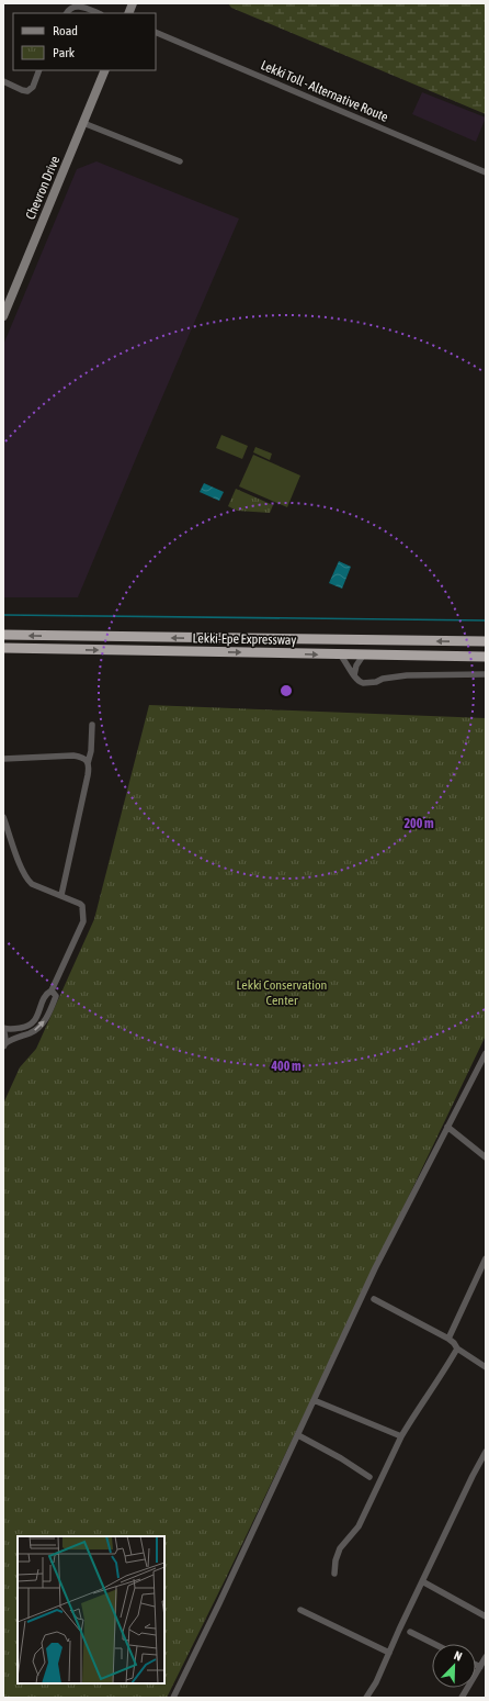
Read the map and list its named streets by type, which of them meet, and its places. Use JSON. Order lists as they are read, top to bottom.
{
  "streets": {
    "highway": ["Lekki-Epe Expressway"],
    "main road": ["Chevron Drive"],
    "street": ["Lekki Toll - Alternative Route"]
  },
  "parks": ["Lekki Conservation Center"],
  "legend": ["Road", "Park"],
  "north": "top right",
  "rings": ["200 m", "400 m"]
}
